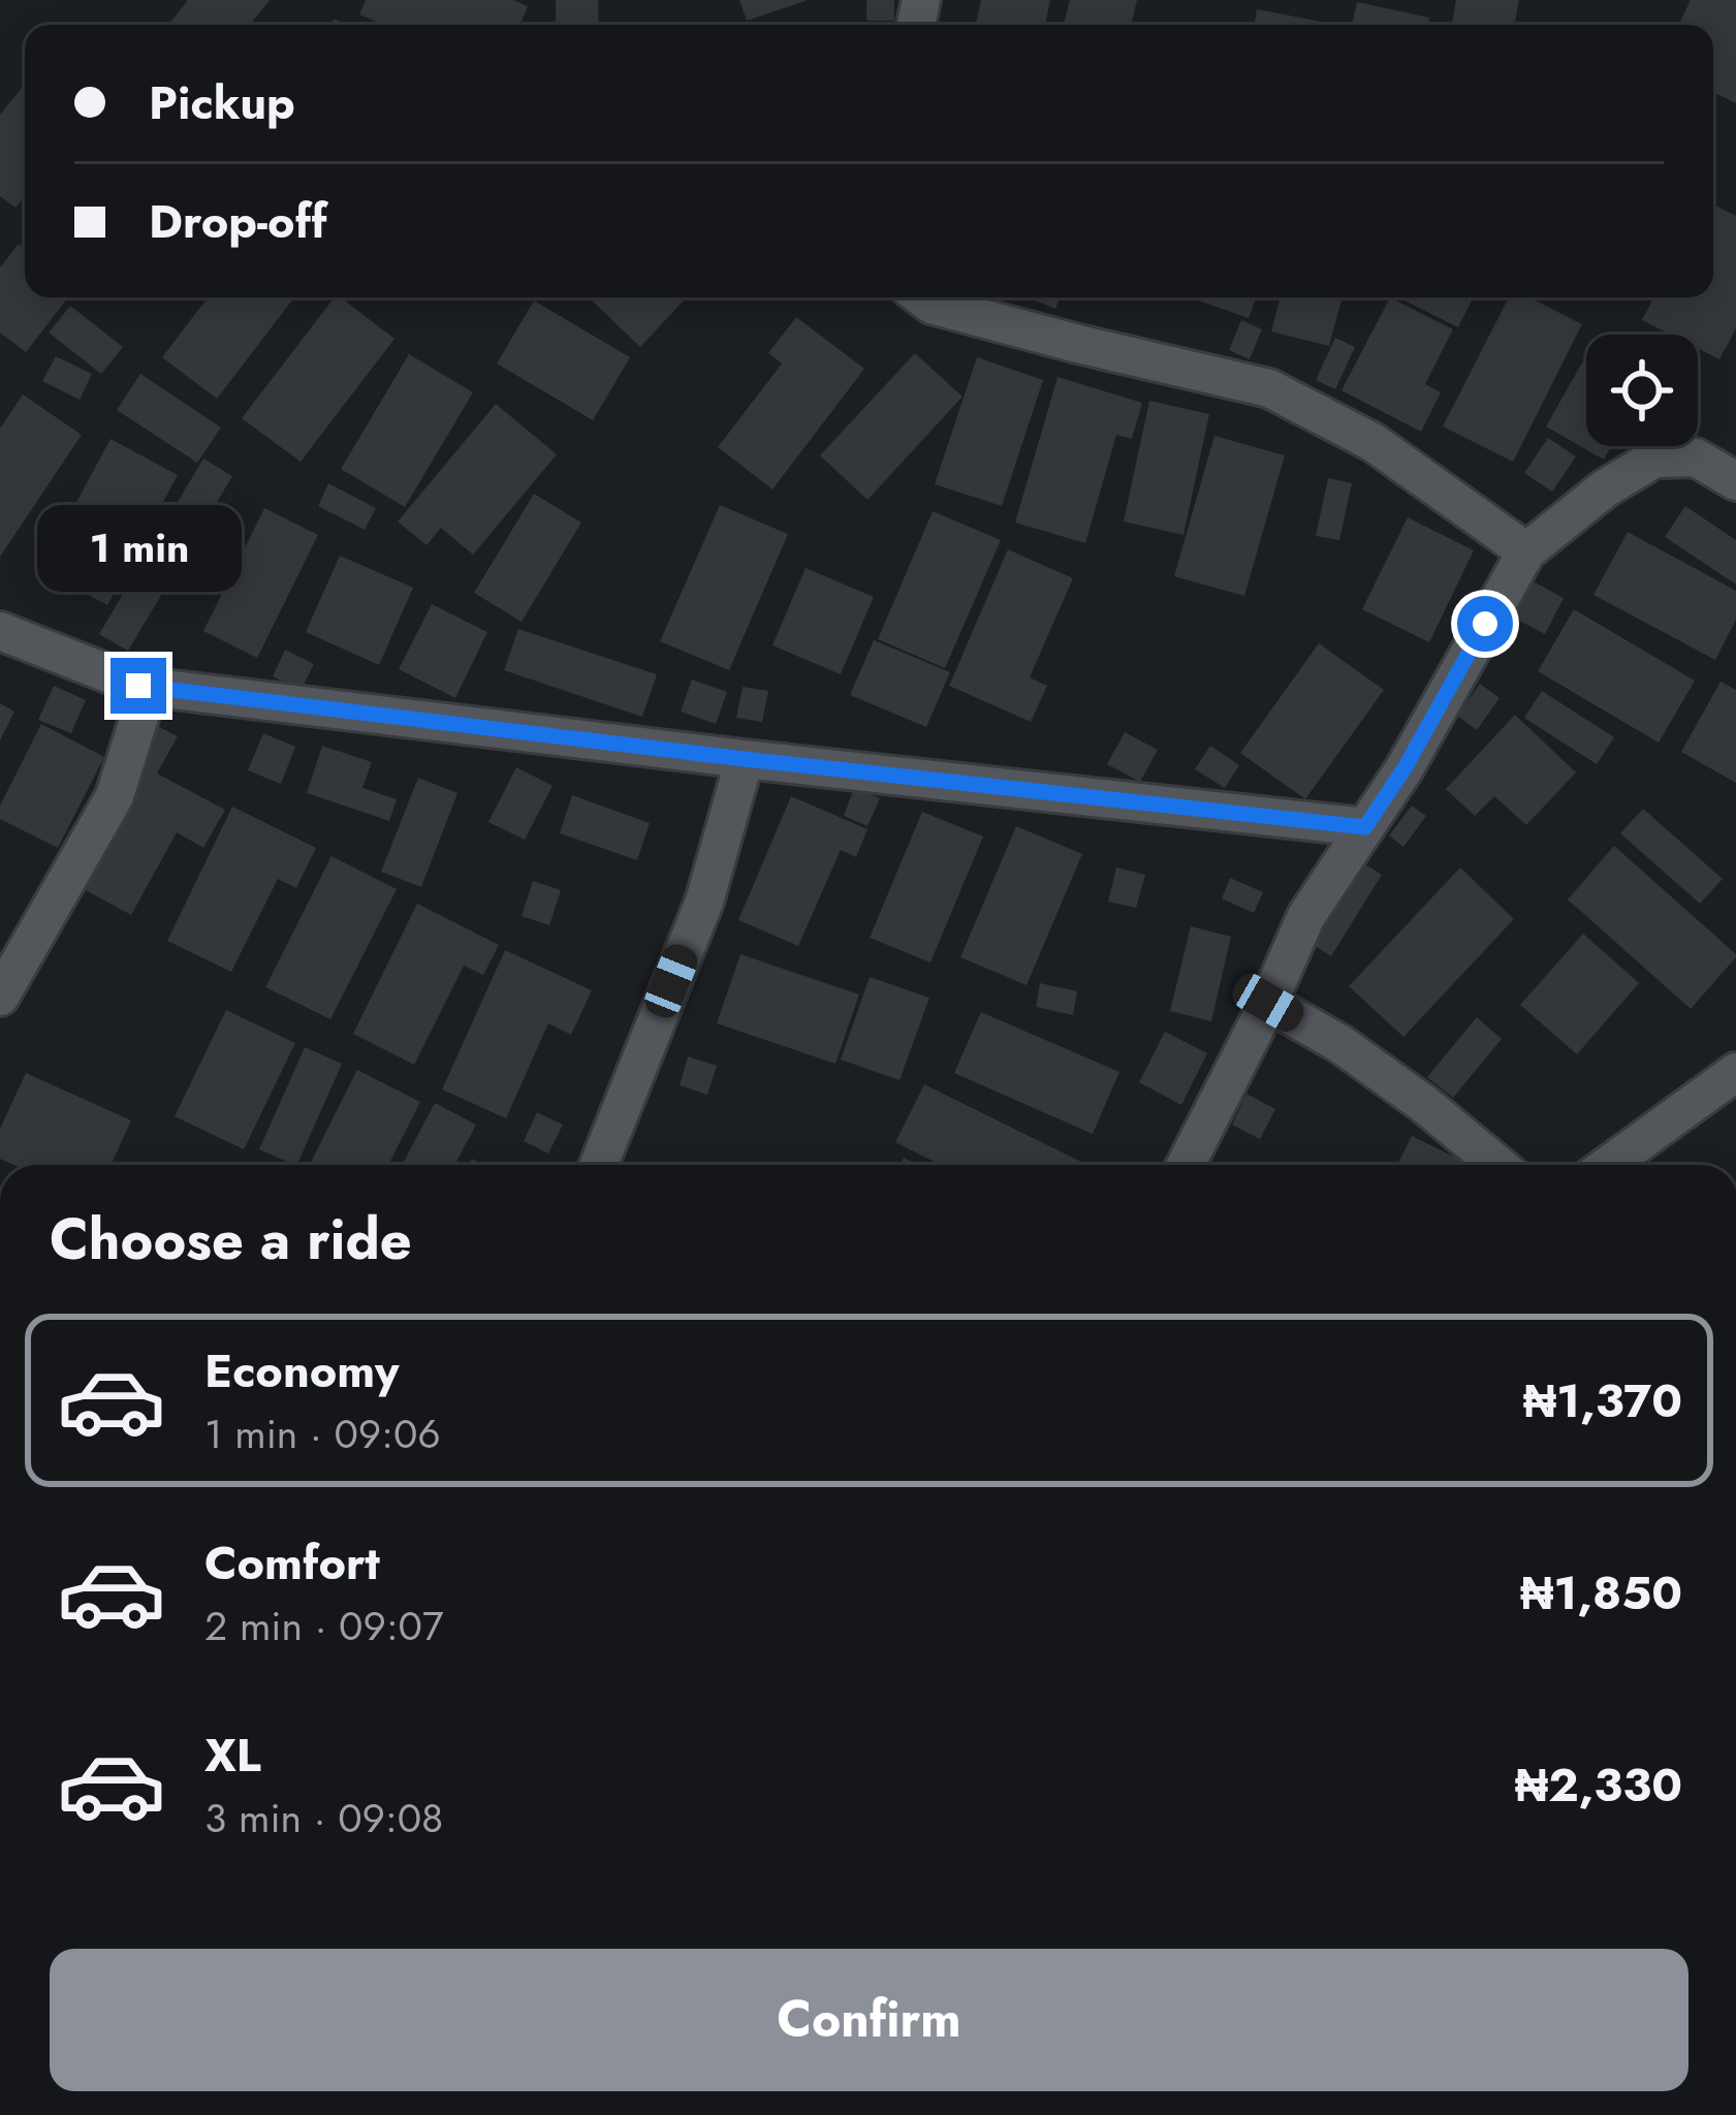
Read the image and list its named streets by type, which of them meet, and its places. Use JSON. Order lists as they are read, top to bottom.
{
  "page": {
    "banner": ["Pickup", "Drop-off"],
    "bubble": "1 min",
    "heading": "Choose a ride",
    "list": [
      {
        "name": "Economy",
        "note": "1 min · 09:06",
        "value": "₦1,370"
      },
      {
        "name": "Comfort",
        "note": "2 min · 09:07",
        "value": "₦1,850"
      },
      {
        "name": "XL",
        "note": "3 min · 09:08",
        "value": "₦2,330"
      }
    ],
    "buttons": "Confirm"
  }
}
